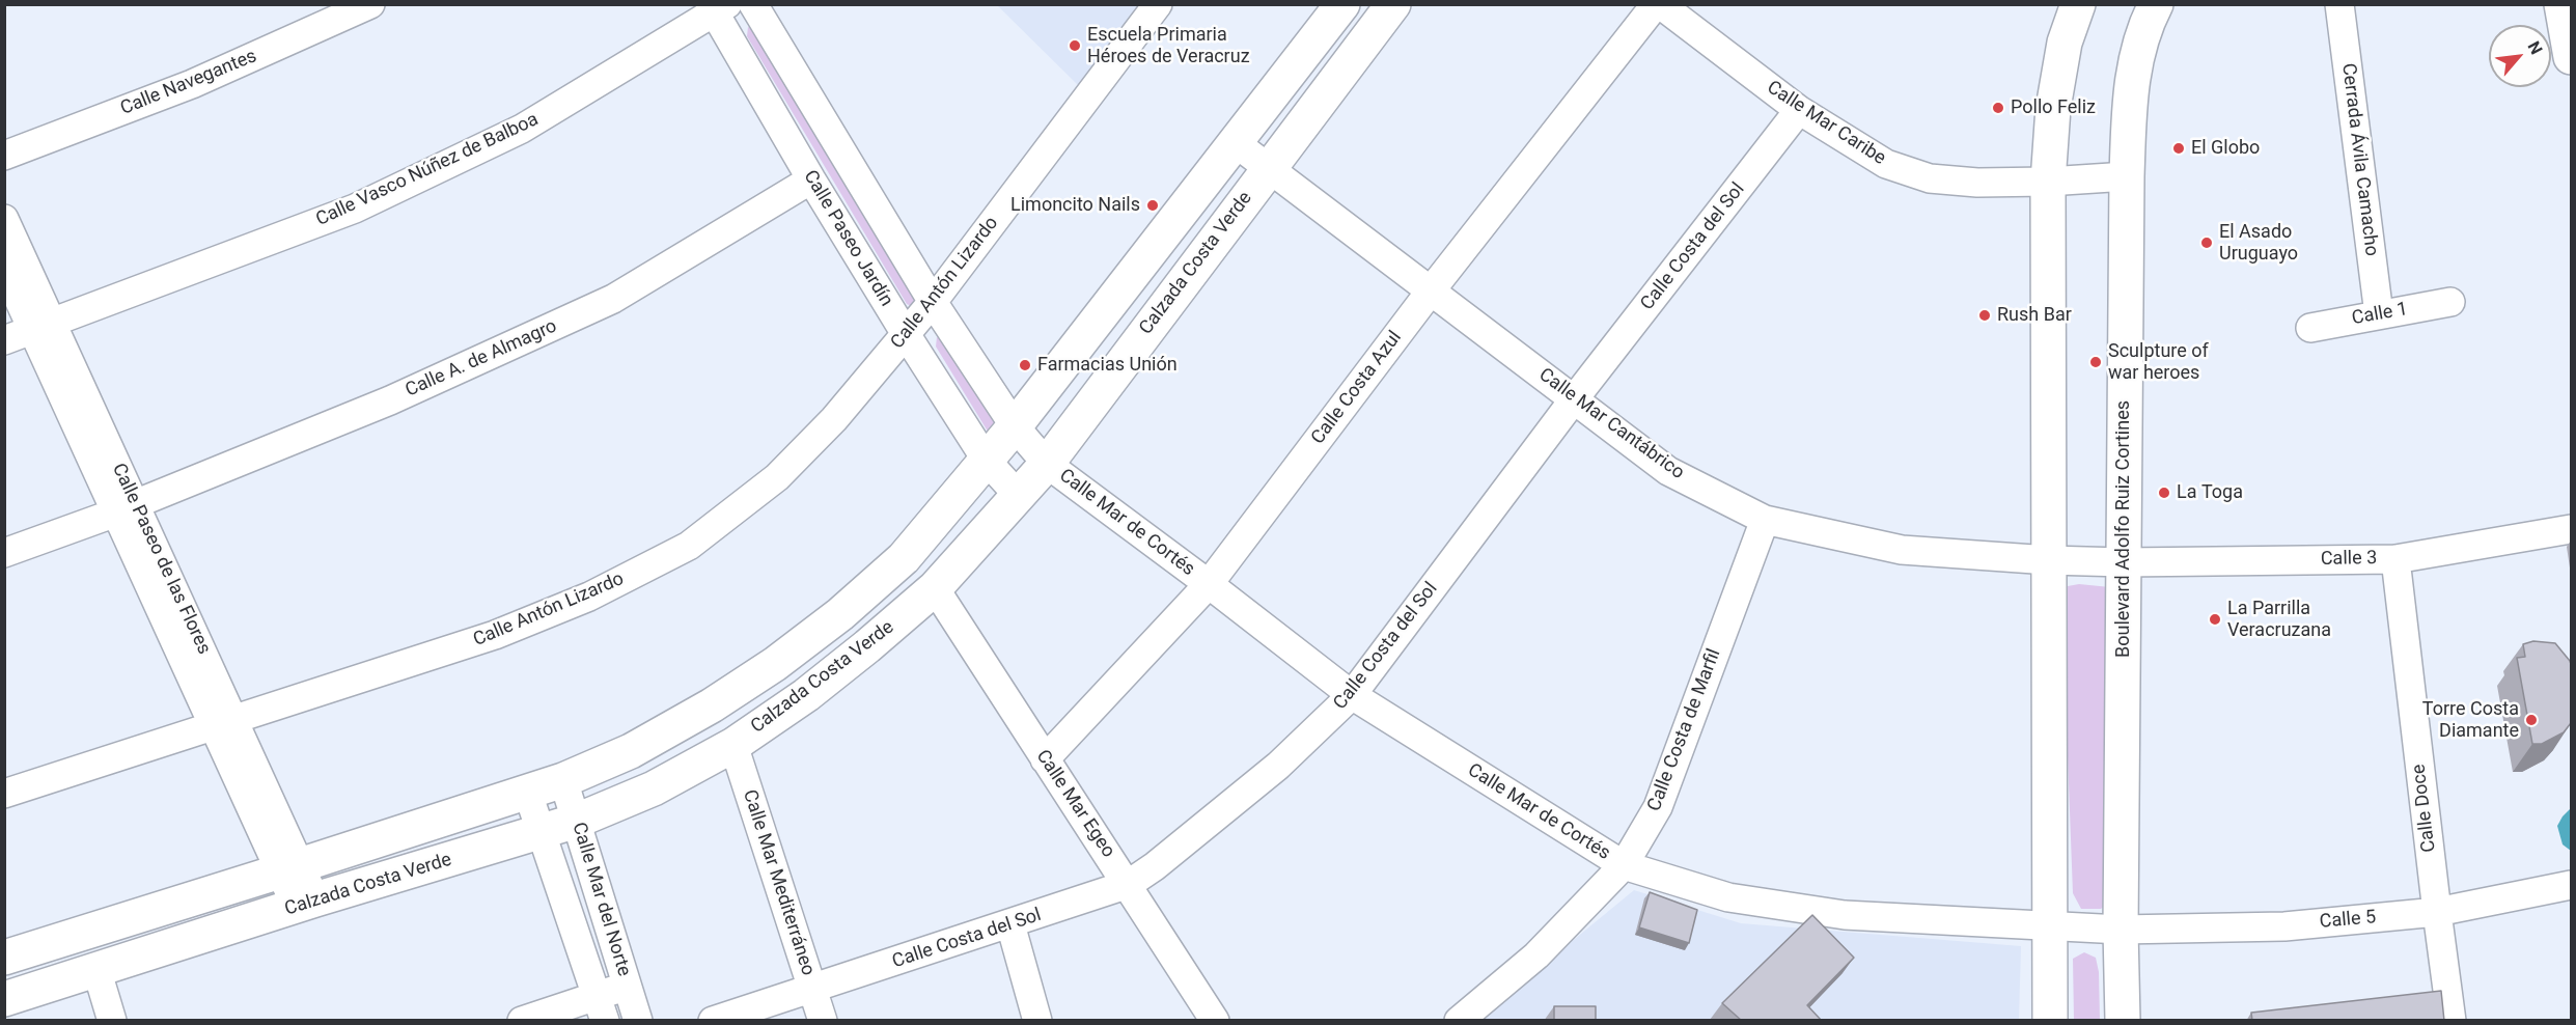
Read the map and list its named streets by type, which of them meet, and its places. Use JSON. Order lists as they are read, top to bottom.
{
  "streets": {
    "main road": ["Calzada Costa Verde", "Boulevard Adolfo Ruiz Cortines"],
    "street": [
      "Calle Navegantes",
      "Calle Mar Caribe",
      "Cerrada Ávila Camacho",
      "Calle Vasco Núñez de Balboa",
      "Calle Paseo Jardín",
      "Calle Costa del Sol",
      "Calle Antón Lizardo",
      "Calle 1",
      "Calle A. de Almagro",
      "Calle Costa Azul",
      "Calle Mar Cantábrico",
      "Calle Mar de Cortés",
      "Calle Paseo de las Flores",
      "Calle 3",
      "Calle Costa de Marfil",
      "Calle Mar Egeo",
      "Calle Doce",
      "Calle Mar Mediterráneo",
      "Calle Mar del Norte",
      "Calle 5"
    ]
  },
  "crossings": [
    ["Calle Mar Caribe", "Calle Costa del Sol"],
    ["Calle Mar Caribe", "Calle Costa Azul"],
    ["Calle Mar Caribe", "Boulevard Adolfo Ruiz Cortines"],
    ["Cerrada Ávila Camacho", "Calle 1"],
    ["Calle Vasco Núñez de Balboa", "Calle Paseo Jardín"],
    ["Calle Vasco Núñez de Balboa", "Calle Paseo de las Flores"],
    ["Calle Paseo Jardín", "Calzada Costa Verde"],
    ["Calle Paseo Jardín", "Calle Antón Lizardo"],
    ["Calle Paseo Jardín", "Calle A. de Almagro"],
    ["Calle Costa del Sol", "Calle Mar Cantábrico"],
    ["Calle Costa del Sol", "Calle Mar de Cortés"],
    ["Calle Costa del Sol", "Calle Mar Egeo"],
    ["Calle Costa del Sol", "Calle Mar Mediterráneo"],
    ["Calzada Costa Verde", "Calle Mar Cantábrico"],
    ["Calzada Costa Verde", "Calle Mar de Cortés"],
    ["Calzada Costa Verde", "Calle Paseo de las Flores"],
    ["Calzada Costa Verde", "Calle Mar Egeo"],
    ["Calzada Costa Verde", "Calle Mar Mediterráneo"],
    ["Calzada Costa Verde", "Calle Mar del Norte"],
    ["Calle Antón Lizardo", "Calle Paseo de las Flores"],
    ["Calle A. de Almagro", "Calle Paseo de las Flores"],
    ["Calle Costa Azul", "Calle Mar Cantábrico"],
    ["Calle Costa Azul", "Calle Mar de Cortés"],
    ["Calle Costa Azul", "Calle Mar Egeo"],
    ["Calle Mar Cantábrico", "Boulevard Adolfo Ruiz Cortines"],
    ["Calle Mar Cantábrico", "Calle 3"],
    ["Calle Mar Cantábrico", "Calle Costa de Marfil"],
    ["Calle Mar de Cortés", "Boulevard Adolfo Ruiz Cortines"],
    ["Calle Mar de Cortés", "Calle Costa de Marfil"],
    ["Calle Mar de Cortés", "Calle 5"],
    ["Boulevard Adolfo Ruiz Cortines", "Calle 3"],
    ["Boulevard Adolfo Ruiz Cortines", "Calle 5"],
    ["Calle 3", "Calle Doce"],
    ["Calle Doce", "Calle 5"]
  ],
  "places": [
    "Escuela Primaria Héroes de Veracruz",
    "Pollo Feliz",
    "El Globo",
    "Limoncito Nails",
    "El Asado Uruguayo",
    "Rush Bar",
    "Sculpture of war heroes",
    "Farmacias Unión",
    "La Toga",
    "La Parrilla Veracruzana",
    "Torre Costa Diamante"
  ],
  "north": "top right"
}
